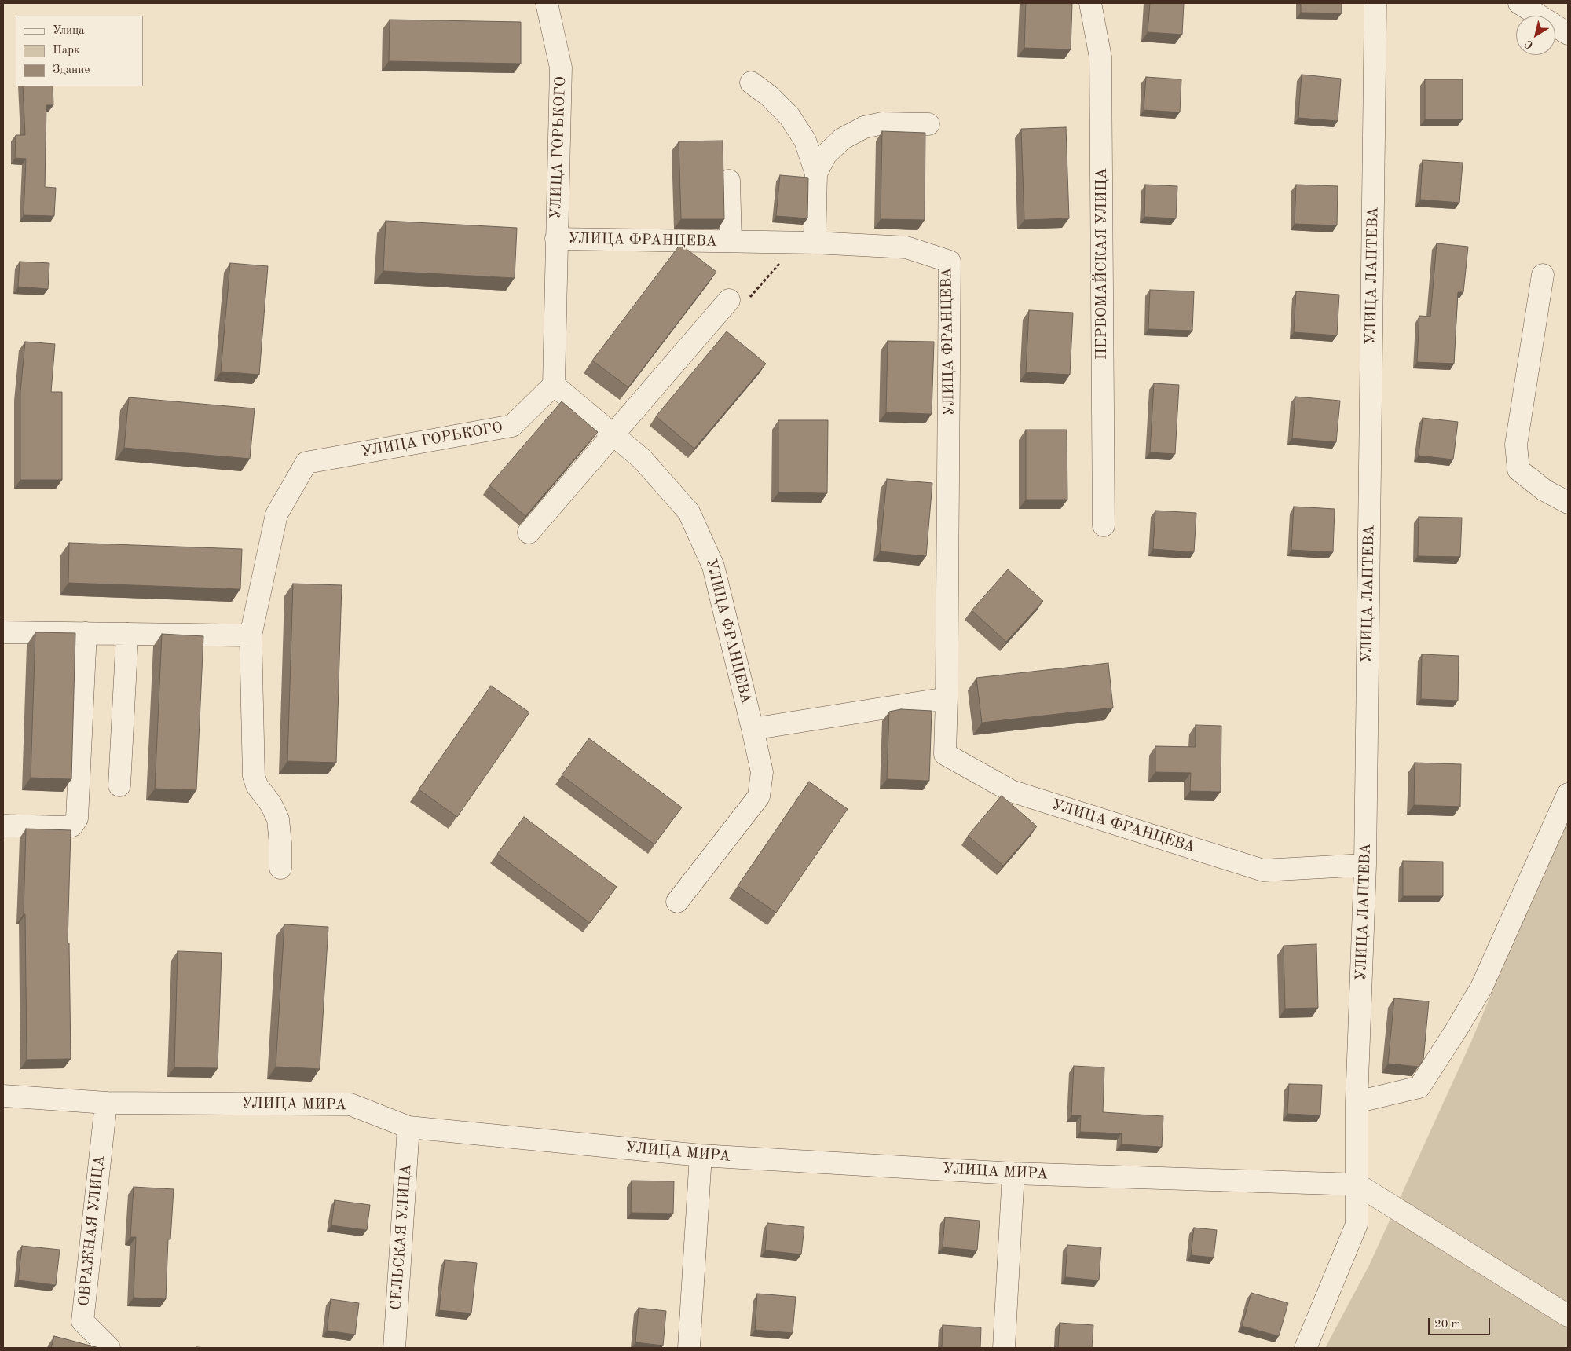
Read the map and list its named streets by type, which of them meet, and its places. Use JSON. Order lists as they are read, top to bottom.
{
  "streets": {
    "street": [
      "УЛИЦА ГОРЬКОГО",
      "УЛИЦА ФРАНЦЕВА",
      "ПЕРВОМАЙСКАЯ УЛИЦА",
      "УЛИЦА ЛАПТЕВА",
      "УЛИЦА МИРА",
      "ОВРАЖНАЯ УЛИЦА",
      "СЕЛЬСКАЯ УЛИЦА"
    ]
  },
  "crossings": [
    ["УЛИЦА ГОРЬКОГО", "УЛИЦА ФРАНЦЕВА"],
    ["УЛИЦА ФРАНЦЕВА", "УЛИЦА ЛАПТЕВА"],
    ["УЛИЦА ЛАПТЕВА", "УЛИЦА МИРА"],
    ["УЛИЦА МИРА", "ОВРАЖНАЯ УЛИЦА"],
    ["УЛИЦА МИРА", "СЕЛЬСКАЯ УЛИЦА"]
  ],
  "legend": ["Улица", "Парк", "Здание"],
  "scale_bar": "20 m",
  "north": "bottom left"
}
